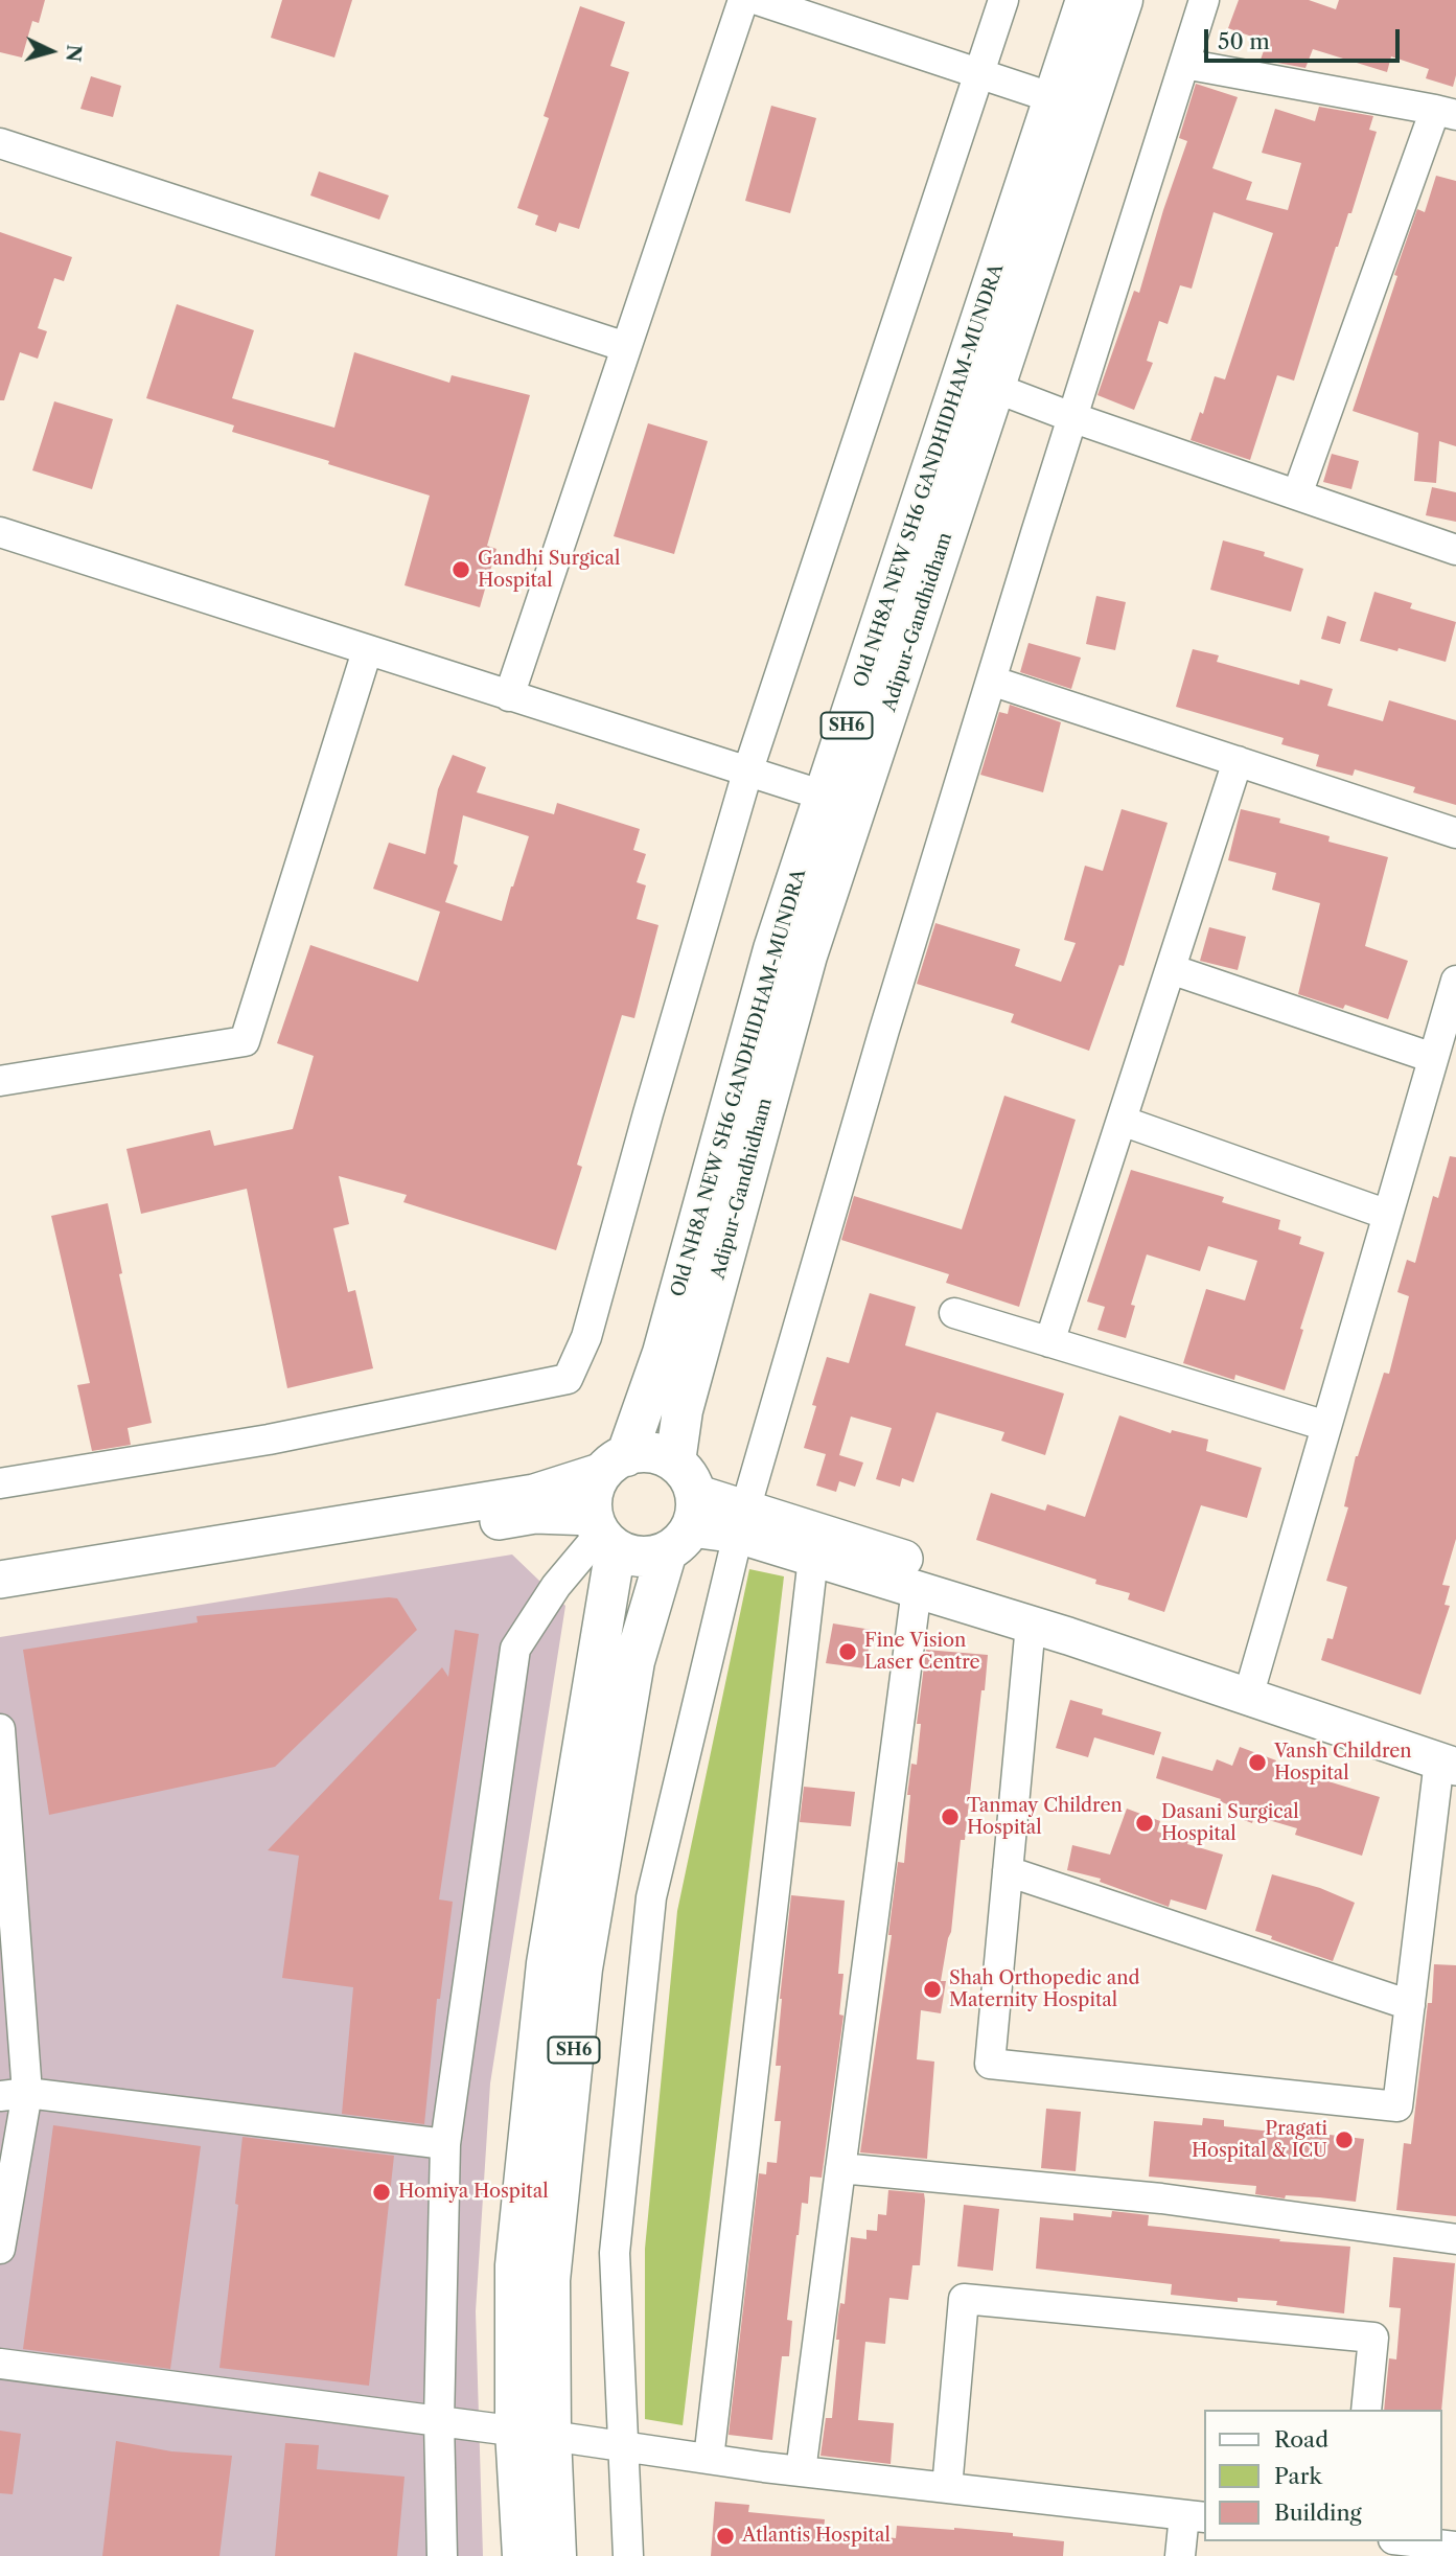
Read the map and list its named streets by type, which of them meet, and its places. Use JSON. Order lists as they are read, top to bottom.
{
  "streets": {
    "main road": ["Old NH8A NEW SH6 GANDHIDHAM-MUNDRA", "Adipur-Gandhidham", "SH6"]
  },
  "crossings": [
    ["Old NH8A NEW SH6 GANDHIDHAM-MUNDRA", "Adipur-Gandhidham"],
    ["Old NH8A NEW SH6 GANDHIDHAM-MUNDRA", "SH6"],
    ["Adipur-Gandhidham", "SH6"]
  ],
  "places": [
    "Gandhi Surgical Hospital",
    "Fine Vision Laser Centre",
    "Vansh Children Hospital",
    "Tanmay Children Hospital",
    "Dasani Surgical Hospital",
    "Shah Orthopedic and Maternity Hospital",
    "Pragati Hospital & ICU",
    "Homiya Hospital",
    "Atlantis Hospital"
  ],
  "legend": ["Road", "Park", "Building"],
  "scale_bar": "50 m",
  "north": "right"
}
